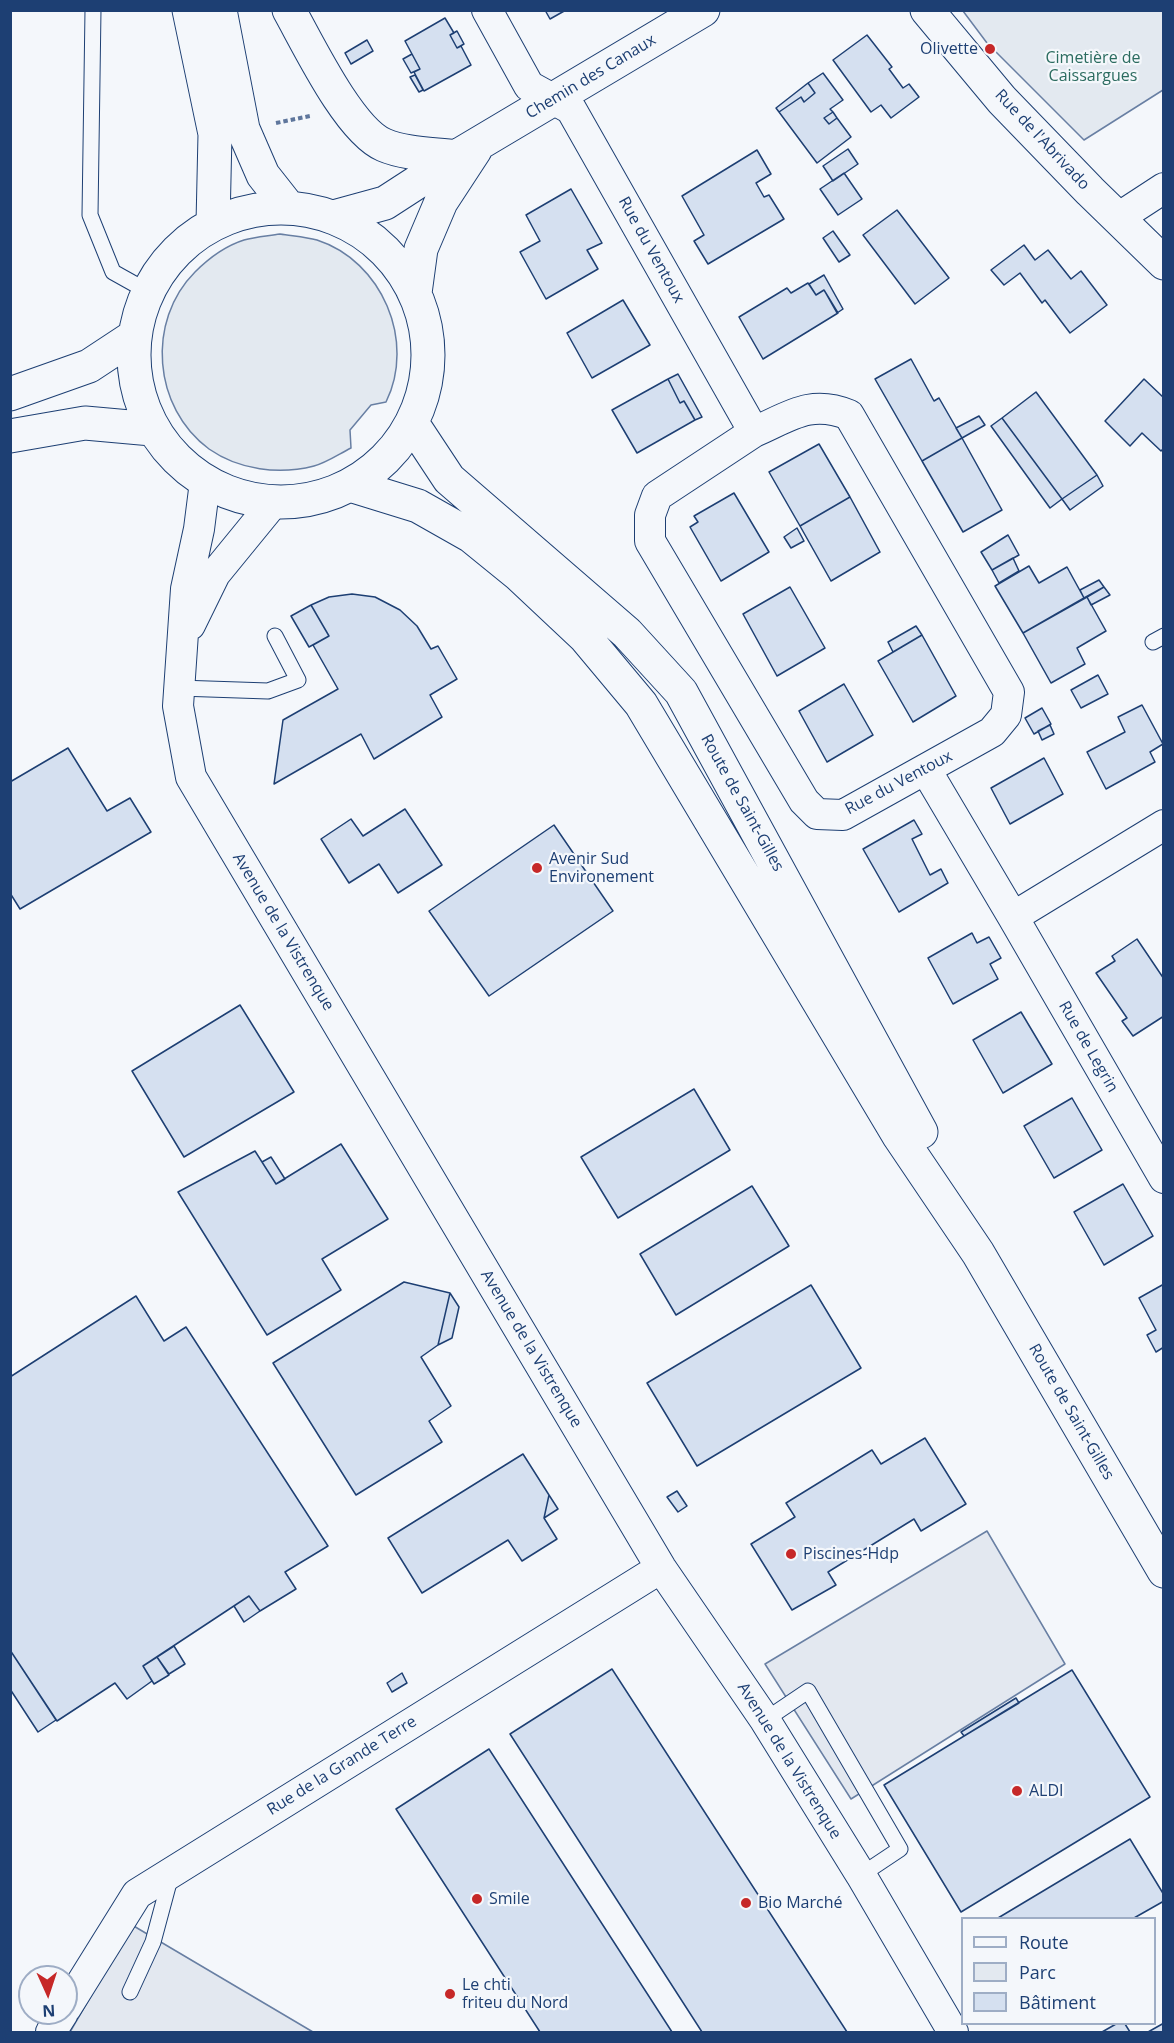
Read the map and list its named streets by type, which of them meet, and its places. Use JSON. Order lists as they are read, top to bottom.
{
  "streets": {
    "main road": ["Chemin des Canaux", "Rue de l'Abrivado", "Route de Saint-Gilles"],
    "street": [
      "Rue du Ventoux",
      "Avenue de la Vistrenque",
      "Rue de Legrin",
      "Rue de la Grande Terre"
    ]
  },
  "crossings": [
    ["Chemin des Canaux", "Rue du Ventoux"],
    ["Rue du Ventoux", "Rue de Legrin"],
    ["Avenue de la Vistrenque", "Rue de la Grande Terre"]
  ],
  "parks": ["Cimetière de Caissargues"],
  "places": [
    "Olivette",
    "Avenir Sud Environement",
    "Piscines-Hdp",
    "ALDI",
    "Smile",
    "Bio Marché",
    "Le chti friteu du Nord"
  ],
  "legend": ["Route", "Parc", "Bâtiment"],
  "north": "bottom"
}
